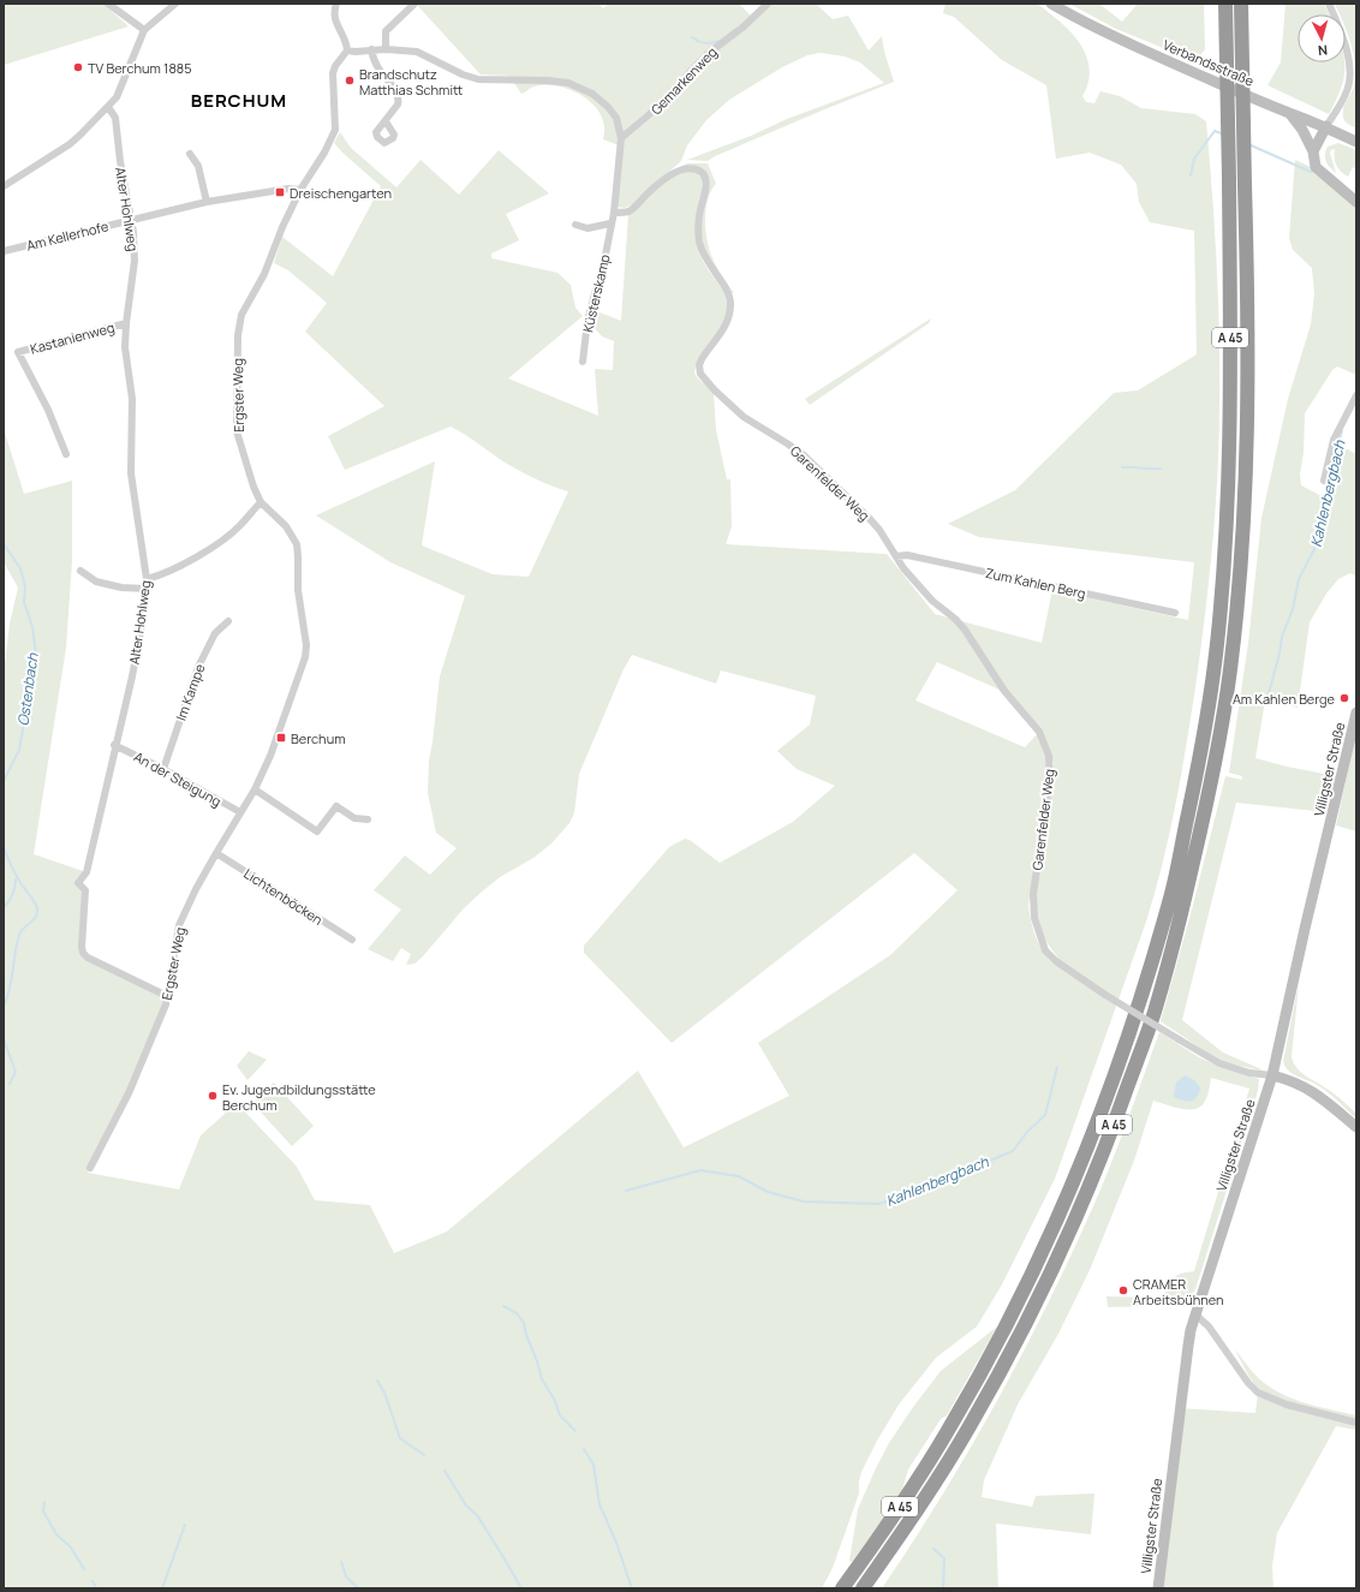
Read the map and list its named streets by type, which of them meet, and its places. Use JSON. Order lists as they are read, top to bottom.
{
  "streets": {
    "highway": ["A 45"],
    "main road": ["Verbandsstraße", "Villigster Straße"],
    "street": [
      "Gemarkenweg",
      "Alter Hohlweg",
      "Am Kellerhofe",
      "Küsterskamp",
      "Kastanienweg",
      "Ergster Weg",
      "Garenfelder Weg",
      "Zum Kahlen Berg",
      "Im Kampe",
      "An der Steigung",
      "Lichtenböcken"
    ]
  },
  "crossings": [
    ["Alter Hohlweg", "Am Kellerhofe"],
    ["Alter Hohlweg", "Kastanienweg"],
    ["Alter Hohlweg", "Ergster Weg"],
    ["Alter Hohlweg", "An der Steigung"],
    ["Küsterskamp", "Garenfelder Weg"],
    ["Ergster Weg", "An der Steigung"],
    ["Ergster Weg", "Lichtenböcken"],
    ["Garenfelder Weg", "Zum Kahlen Berg"],
    ["Garenfelder Weg", "Villigster Straße"],
    ["Im Kampe", "An der Steigung"]
  ],
  "districts": ["BERCHUM"],
  "water": ["Kahlenbergbach", "Ostenbach"],
  "places": {
    "other": [
      "TV Berchum 1885",
      "Brandschutz Matthias Schmitt",
      "Am Kahlen Berge",
      "Ev. Jugendbildungsstätte Berchum",
      "CRAMER Arbeitsbühnen"
    ],
    "transit": ["Dreischengarten", "Berchum"]
  },
  "north": "bottom"
}
